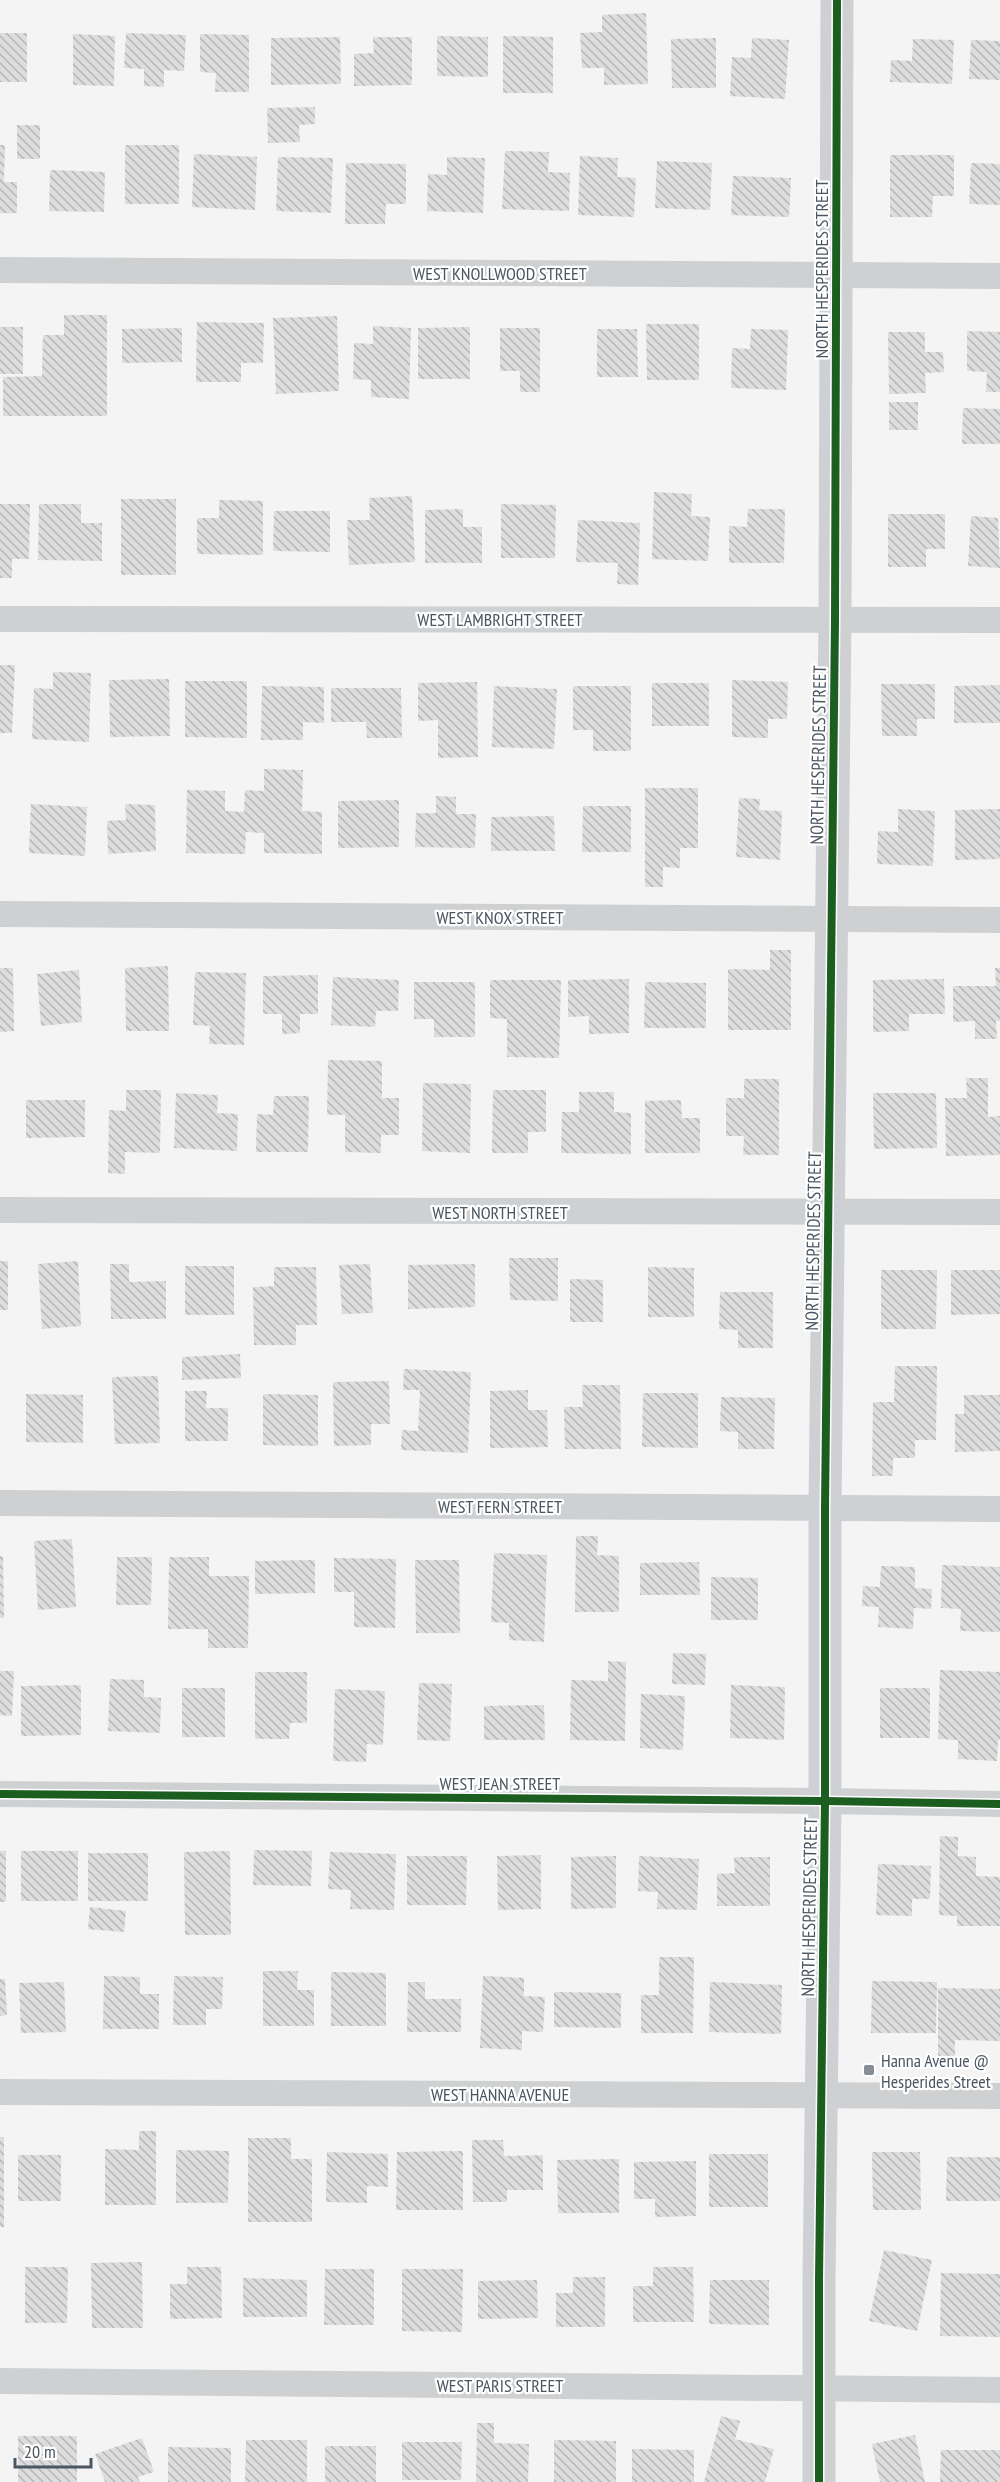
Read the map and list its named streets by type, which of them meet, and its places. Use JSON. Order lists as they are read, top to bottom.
{
  "streets": {
    "street": [
      "NORTH HESPERIDES STREET",
      "WEST KNOLLWOOD STREET",
      "WEST LAMBRIGHT STREET",
      "WEST KNOX STREET",
      "WEST NORTH STREET",
      "WEST FERN STREET",
      "WEST JEAN STREET",
      "WEST HANNA AVENUE",
      "WEST PARIS STREET"
    ]
  },
  "crossings": [
    ["NORTH HESPERIDES STREET", "WEST KNOLLWOOD STREET"],
    ["NORTH HESPERIDES STREET", "WEST LAMBRIGHT STREET"],
    ["NORTH HESPERIDES STREET", "WEST KNOX STREET"],
    ["NORTH HESPERIDES STREET", "WEST NORTH STREET"],
    ["NORTH HESPERIDES STREET", "WEST FERN STREET"],
    ["NORTH HESPERIDES STREET", "WEST JEAN STREET"],
    ["NORTH HESPERIDES STREET", "WEST HANNA AVENUE"],
    ["NORTH HESPERIDES STREET", "WEST PARIS STREET"]
  ],
  "places": {
    "transit": ["Hanna Avenue @ Hesperides Street"]
  },
  "scale_bar": "20 m"
}
